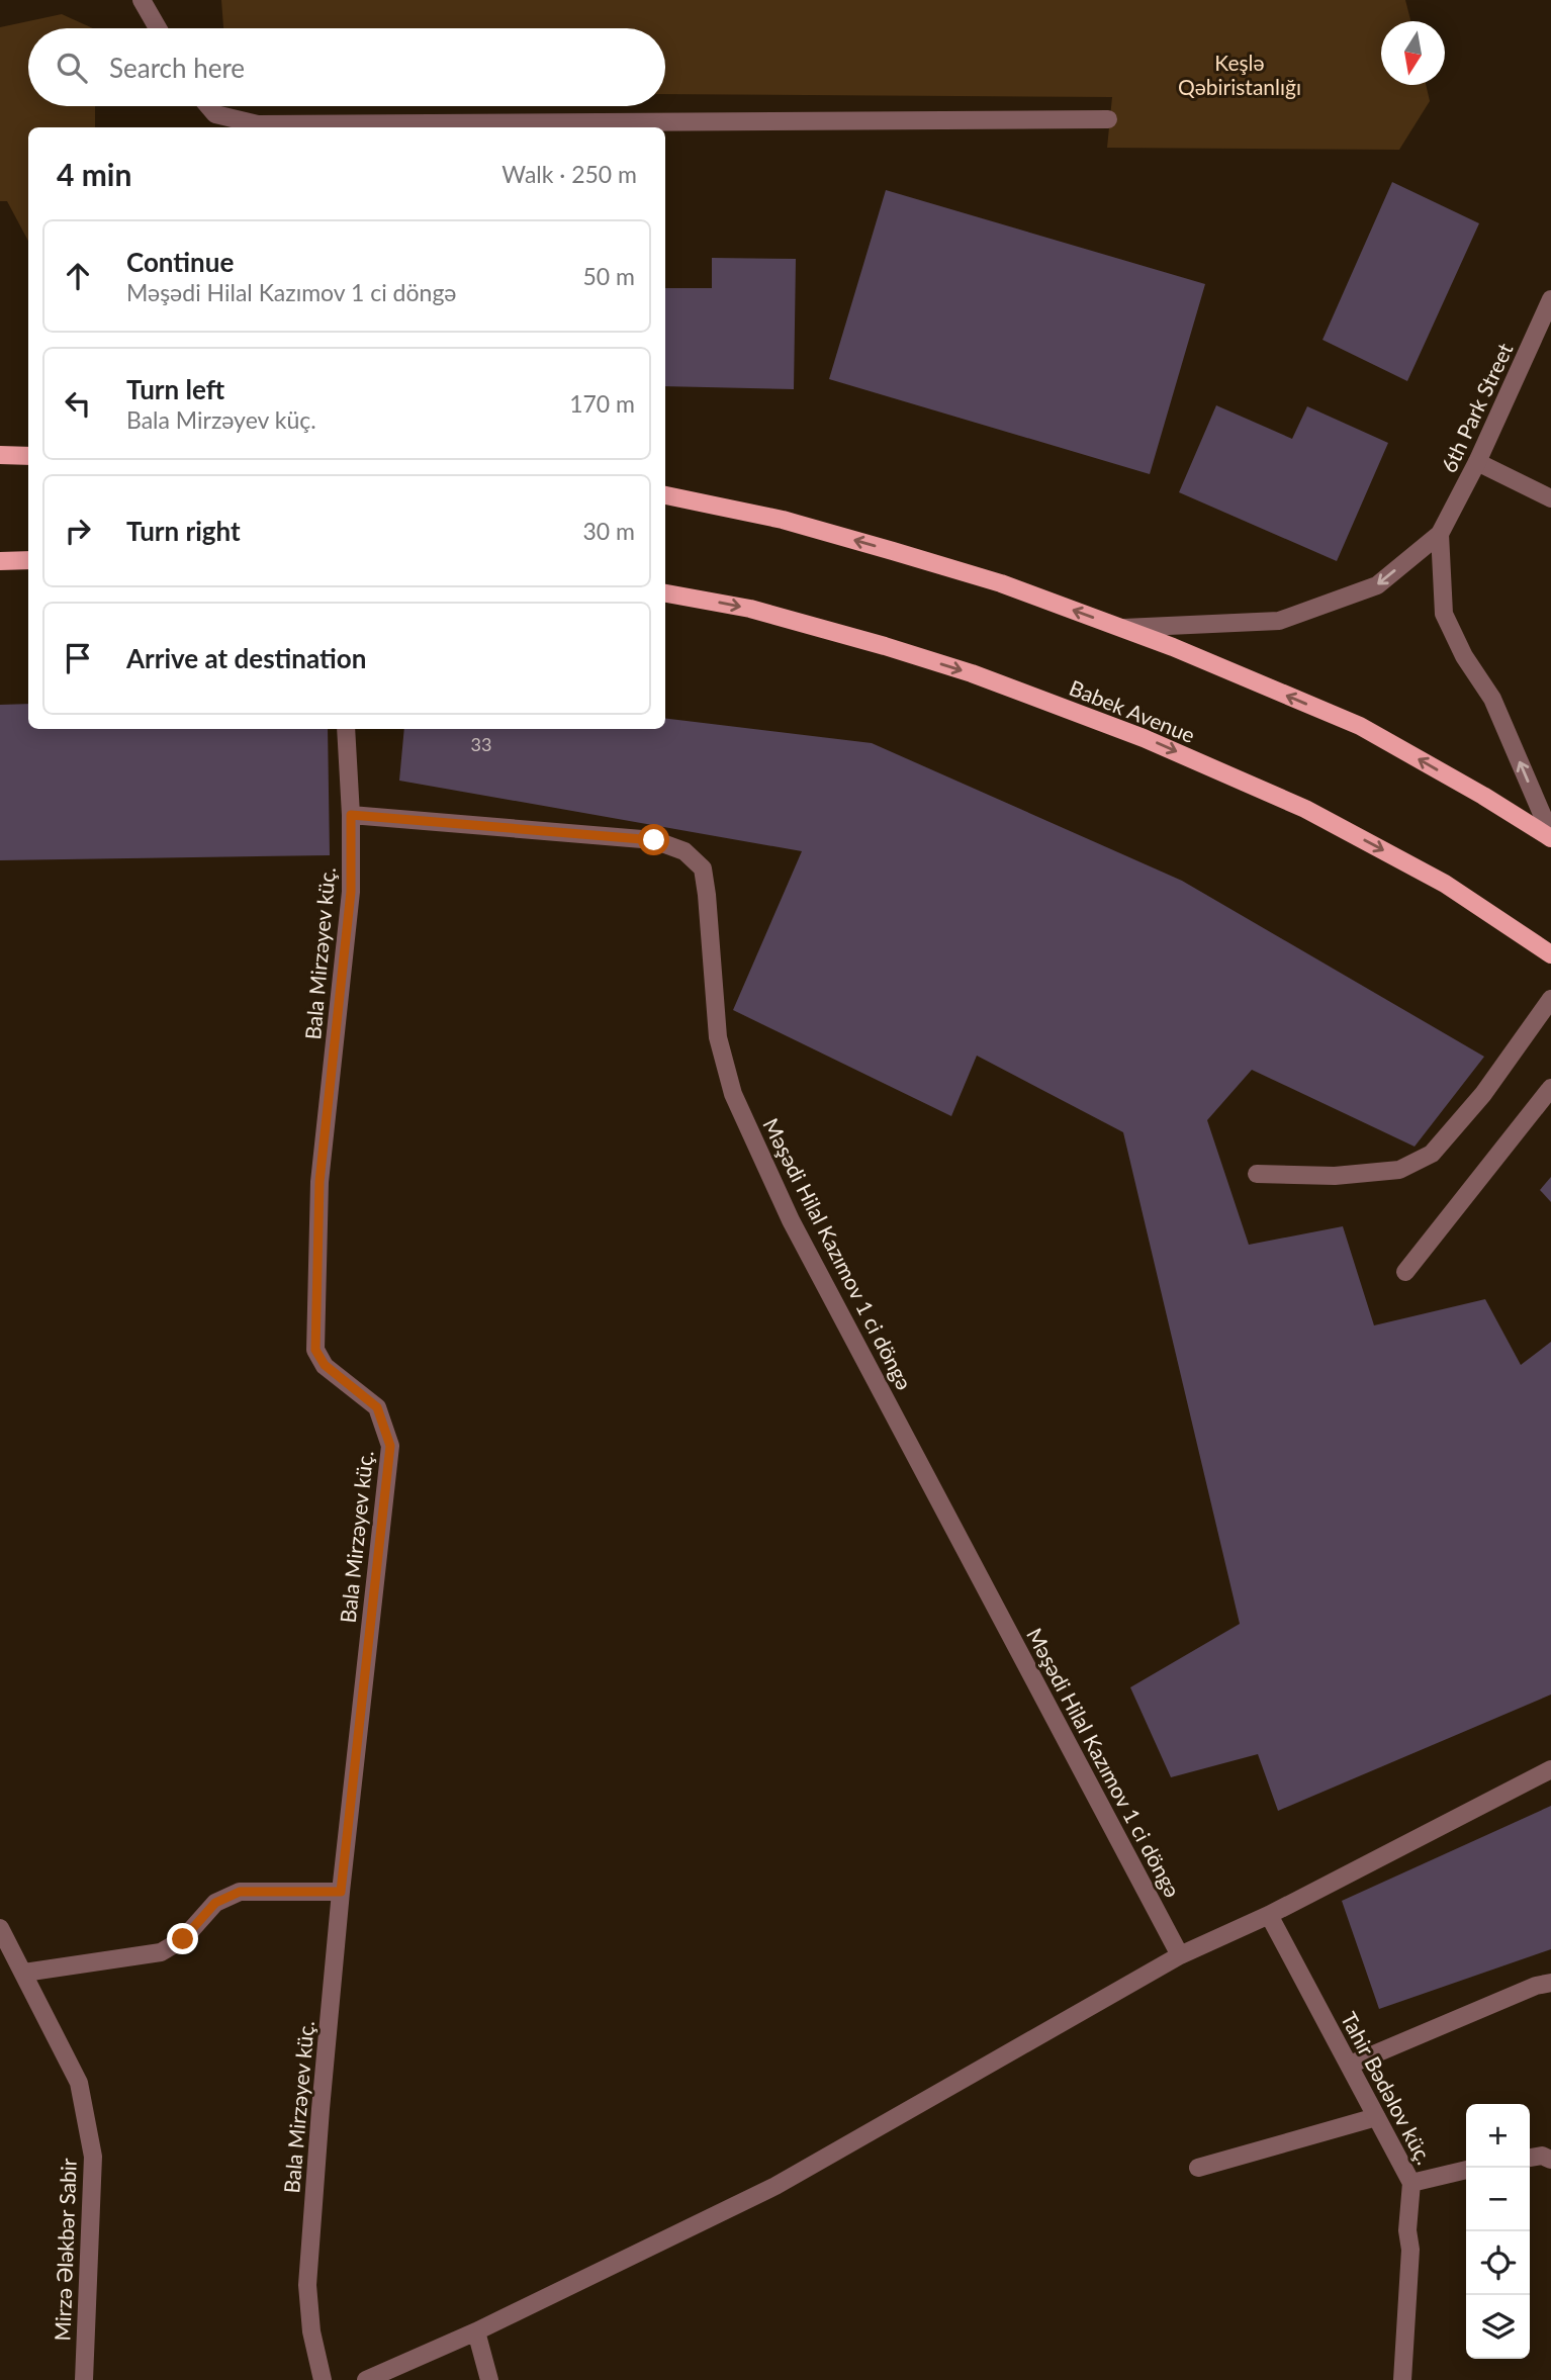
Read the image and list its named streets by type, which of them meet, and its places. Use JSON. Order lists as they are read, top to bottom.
{
  "streets": {
    "main road": ["Babek Avenue"],
    "street": [
      "6th Park Street",
      "Bala Mirzəyev küç.",
      "Məşədi Hilal Kazımov 1 ci döngə",
      "Tahir Bədəlov küç.",
      "Mirzə Ələkbər Sabir"
    ]
  },
  "crossings": [
    ["Bala Mirzəyev küç.", "Məşədi Hilal Kazımov 1 ci döngə"]
  ],
  "parks": ["Keşlə Qəbiristanlığı"],
  "house_numbers": ["33"],
  "north": "bottom",
  "page": {
    "search": "Search here",
    "heading": ["4 min", "Walk · 250 m"],
    "list": [
      ["Continue", "Məşədi Hilal Kazımov 1 ci döngə", "50 m"],
      ["Turn left", "Bala Mirzəyev küç.", "170 m"],
      ["Turn right", "30 m"],
      "Arrive at destination"
    ],
    "map_buttons": ["+", "−"]
  }
}
